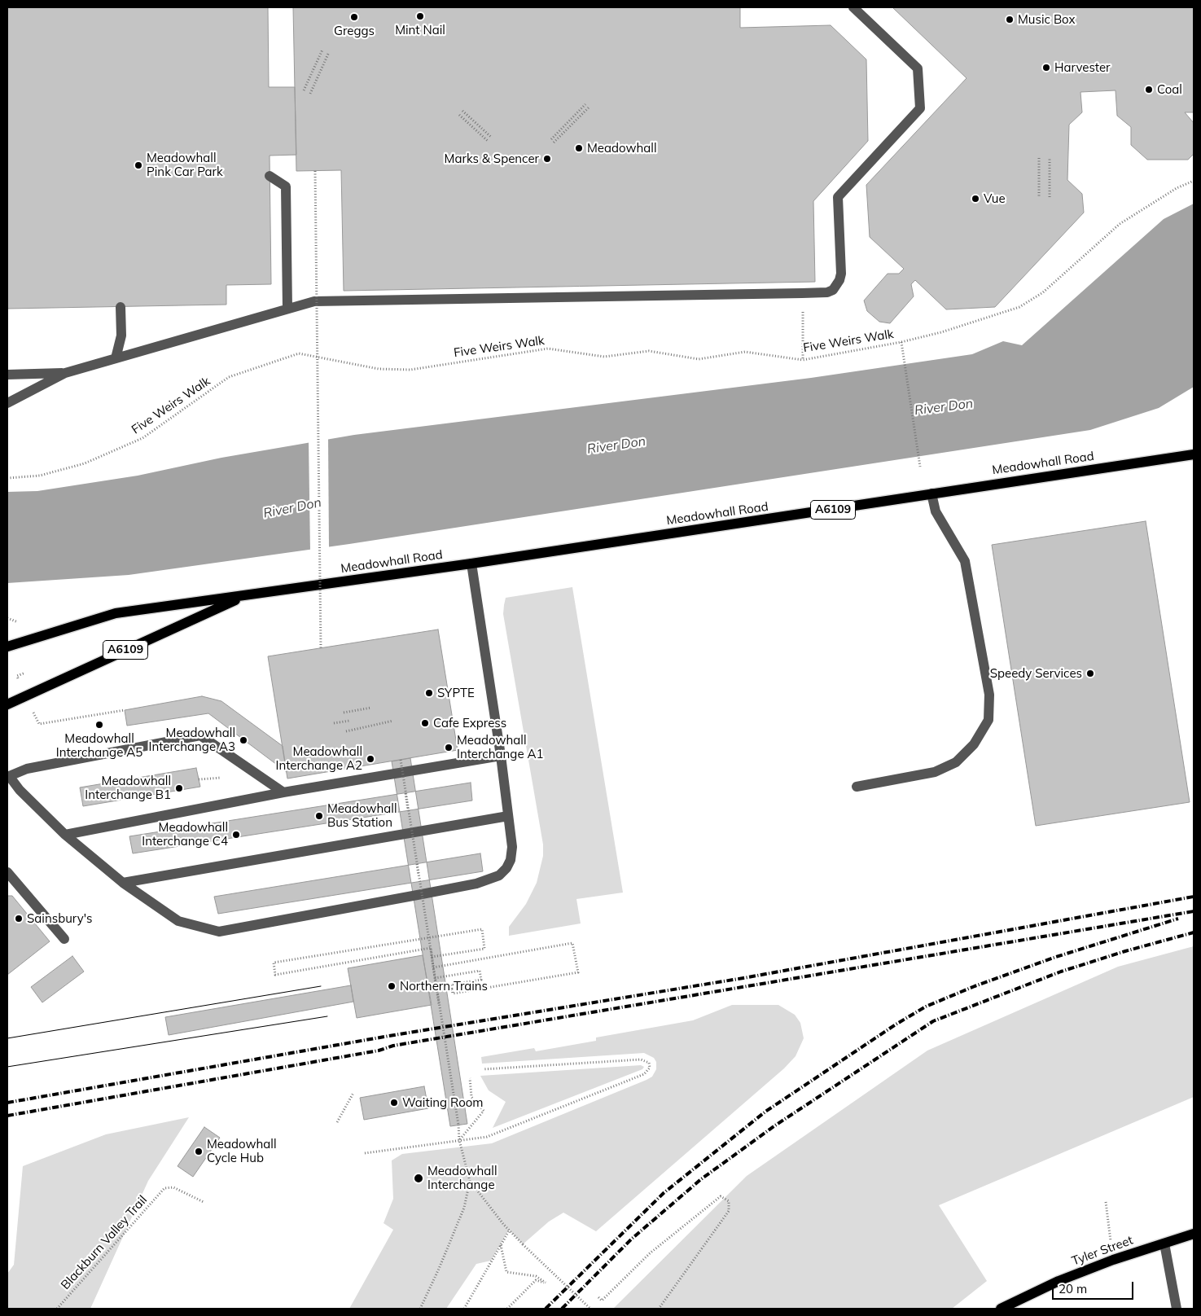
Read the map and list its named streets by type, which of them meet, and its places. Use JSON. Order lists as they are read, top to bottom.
{
  "streets": {
    "main road": ["Meadowhall Road", "A6109", "Tyler Street"],
    "path": ["Five Weirs Walk", "Blackburn Valley Trail"]
  },
  "water": ["River Don"],
  "places": [
    "Mint Nail",
    "Greggs",
    "Music Box",
    "Harvester",
    "Coal",
    "Meadowhall",
    "Marks & Spencer",
    "Meadowhall Pink Car Park",
    "Vue",
    "Speedy Services",
    "SYPTE",
    "Cafe Express",
    "Meadowhall Interchange A5",
    "Meadowhall Interchange A3",
    "Meadowhall Interchange A1",
    "Meadowhall Interchange A2",
    "Meadowhall Interchange B1",
    "Meadowhall Bus Station",
    "Meadowhall Interchange C4",
    "Sainsbury's",
    "Northern Trains",
    "Waiting Room",
    "Meadowhall Cycle Hub",
    "Meadowhall Interchange"
  ],
  "scale_bar": "20 m"
}
